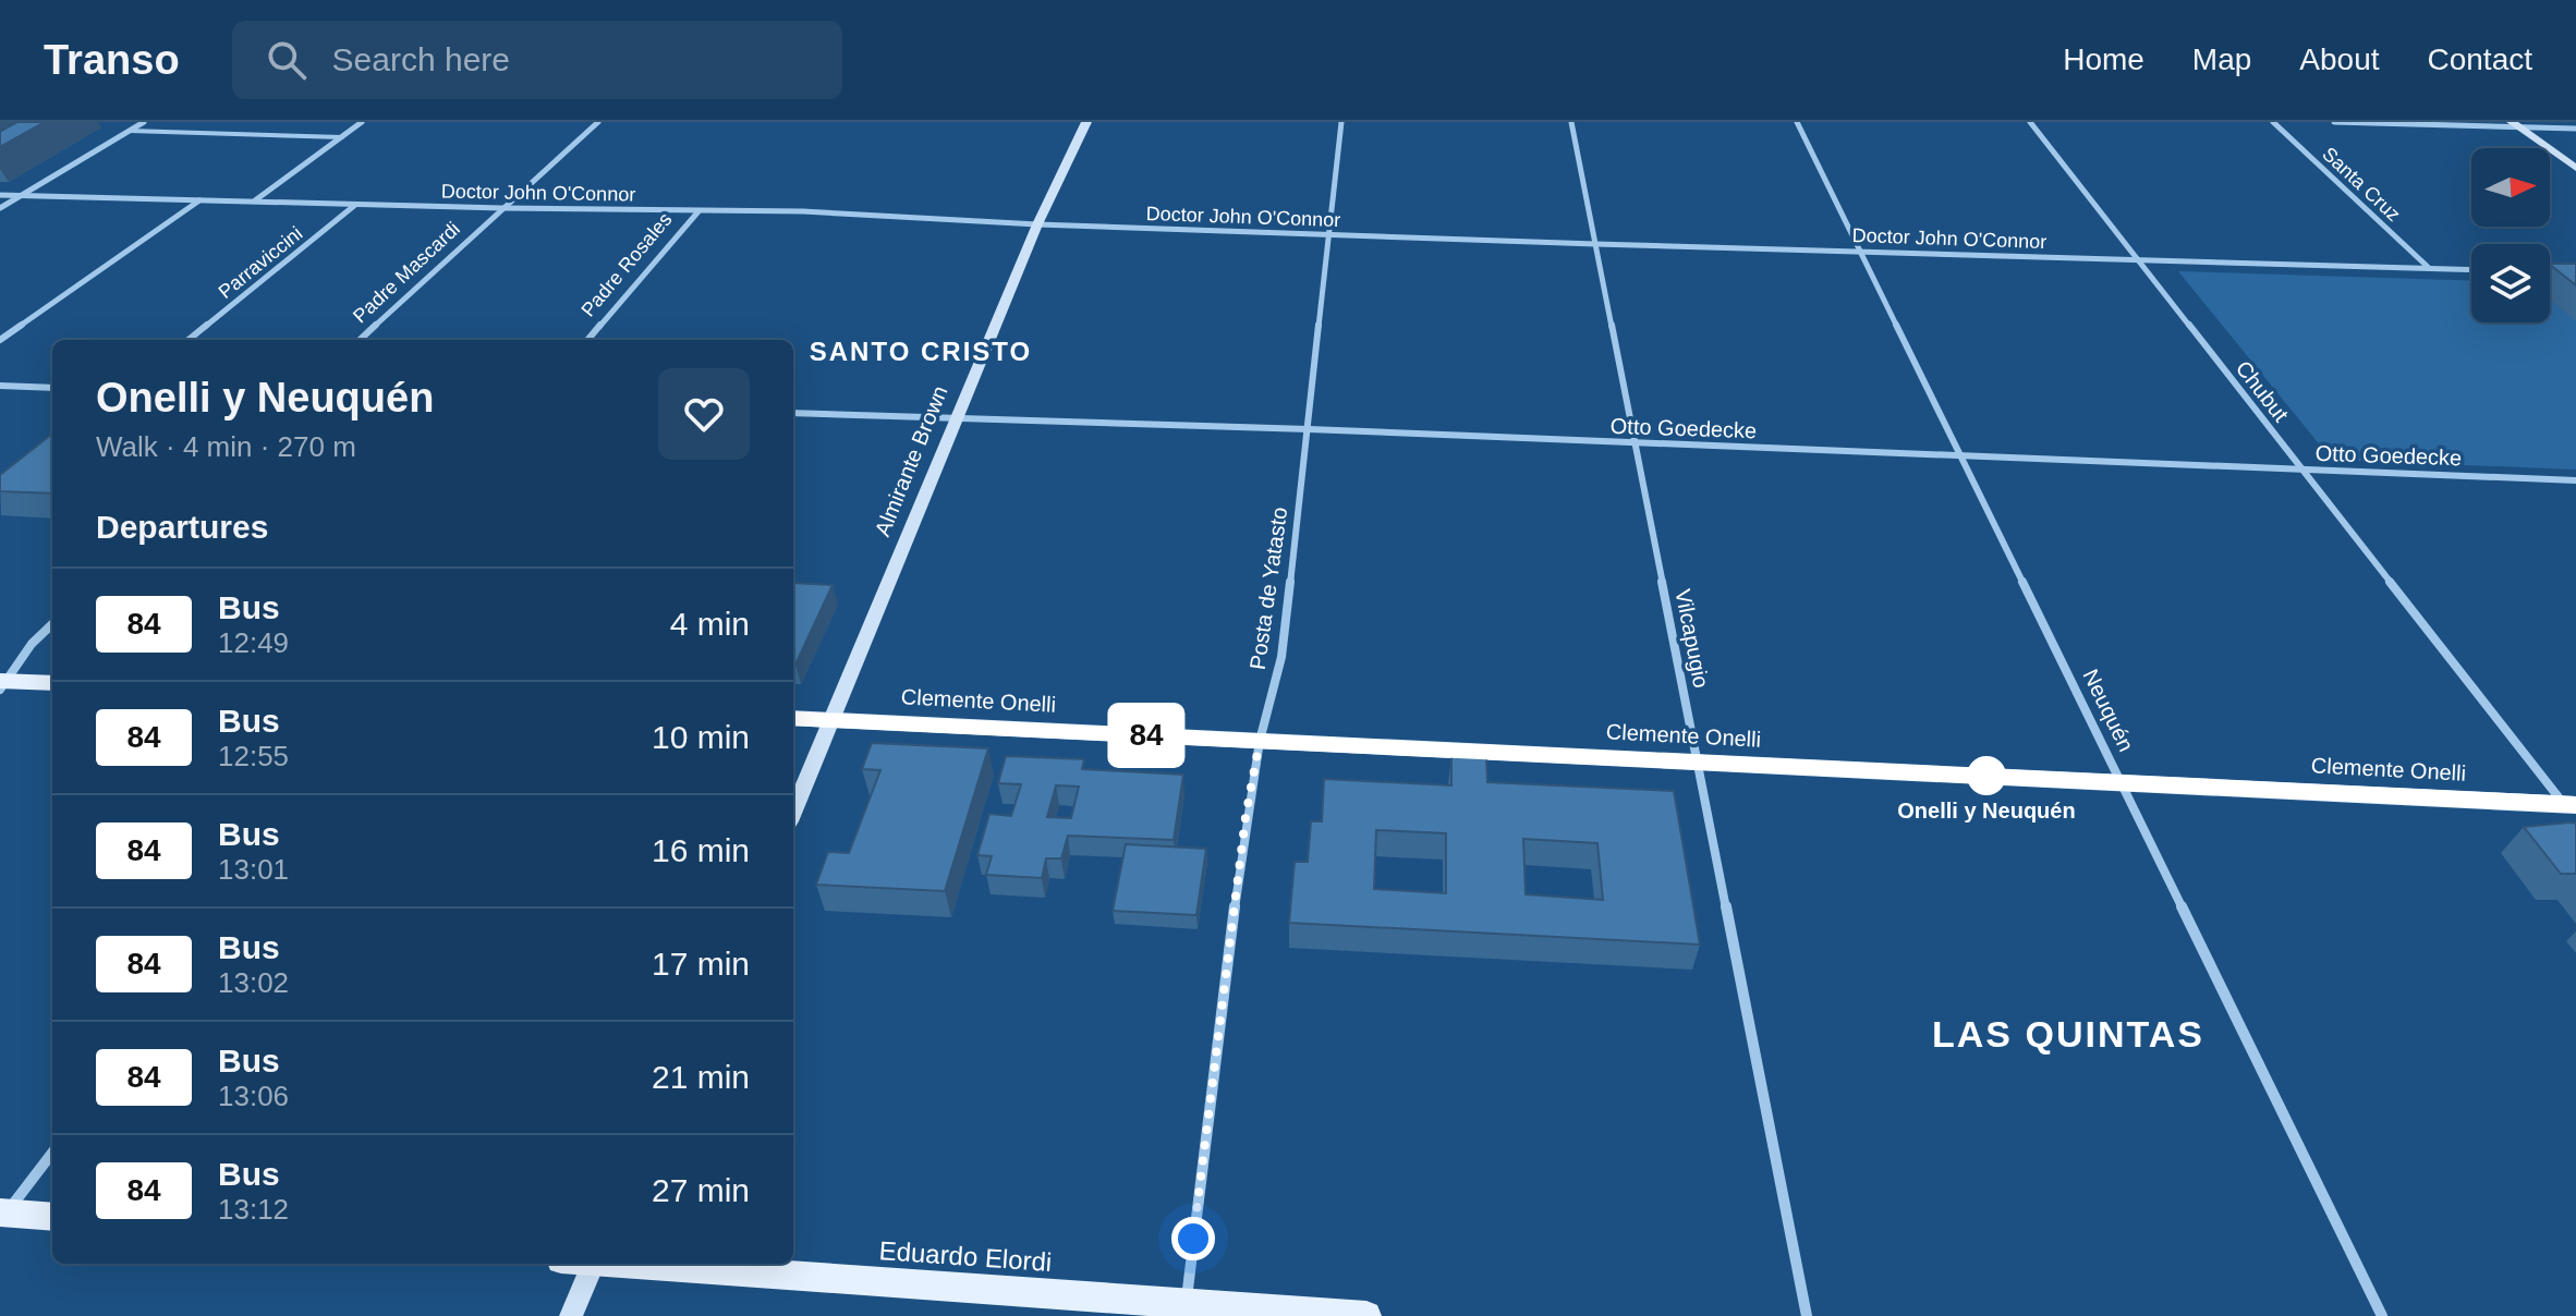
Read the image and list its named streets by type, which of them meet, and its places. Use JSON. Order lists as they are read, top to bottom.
{
  "streets": {
    "main road": ["Almirante Brown", "Clemente Onelli", "Eduardo Elordi"],
    "street": [
      "Santa Cruz",
      "Doctor John O'Connor",
      "Parraviccini",
      "Padre Rosales",
      "Padre Mascardi",
      "Chubut",
      "Otto Goedecke",
      "Posta de Yatasto",
      "Vilcapugio",
      "Neuquén"
    ]
  },
  "crossings": [
    ["Santa Cruz", "Doctor John O'Connor"],
    ["Doctor John O'Connor", "Parraviccini"],
    ["Doctor John O'Connor", "Padre Rosales"],
    ["Doctor John O'Connor", "Padre Mascardi"],
    ["Doctor John O'Connor", "Chubut"],
    ["Doctor John O'Connor", "Almirante Brown"],
    ["Doctor John O'Connor", "Posta de Yatasto"],
    ["Doctor John O'Connor", "Vilcapugio"],
    ["Doctor John O'Connor", "Neuquén"],
    ["Chubut", "Otto Goedecke"],
    ["Chubut", "Clemente Onelli"],
    ["Otto Goedecke", "Almirante Brown"],
    ["Otto Goedecke", "Posta de Yatasto"],
    ["Otto Goedecke", "Vilcapugio"],
    ["Otto Goedecke", "Neuquén"],
    ["Almirante Brown", "Clemente Onelli"],
    ["Posta de Yatasto", "Clemente Onelli"],
    ["Posta de Yatasto", "Eduardo Elordi"],
    ["Vilcapugio", "Clemente Onelli"],
    ["Clemente Onelli", "Neuquén"]
  ],
  "districts": ["SANTO CRISTO", "LAS QUINTAS"],
  "places": ["Onelli y Neuquén"],
  "lines": ["bus line 84"],
  "north": "right",
  "page": {
    "header": "Transo",
    "search": "Search here",
    "nav": [
      "Home",
      "Map",
      "About",
      "Contact"
    ],
    "on_map": "84",
    "heading": [
      ["Onelli y Neuquén", "Walk · 4 min · 270 m"],
      "Departures"
    ],
    "list": [
      {
        "mark": "84",
        "name": "Bus",
        "note": "12:49",
        "value": "4 min"
      },
      {
        "mark": "84",
        "name": "Bus",
        "note": "12:55",
        "value": "10 min"
      },
      {
        "mark": "84",
        "name": "Bus",
        "note": "13:01",
        "value": "16 min"
      },
      {
        "mark": "84",
        "name": "Bus",
        "note": "13:02",
        "value": "17 min"
      },
      {
        "mark": "84",
        "name": "Bus",
        "note": "13:06",
        "value": "21 min"
      },
      {
        "mark": "84",
        "name": "Bus",
        "note": "13:12",
        "value": "27 min"
      }
    ]
  }
}
